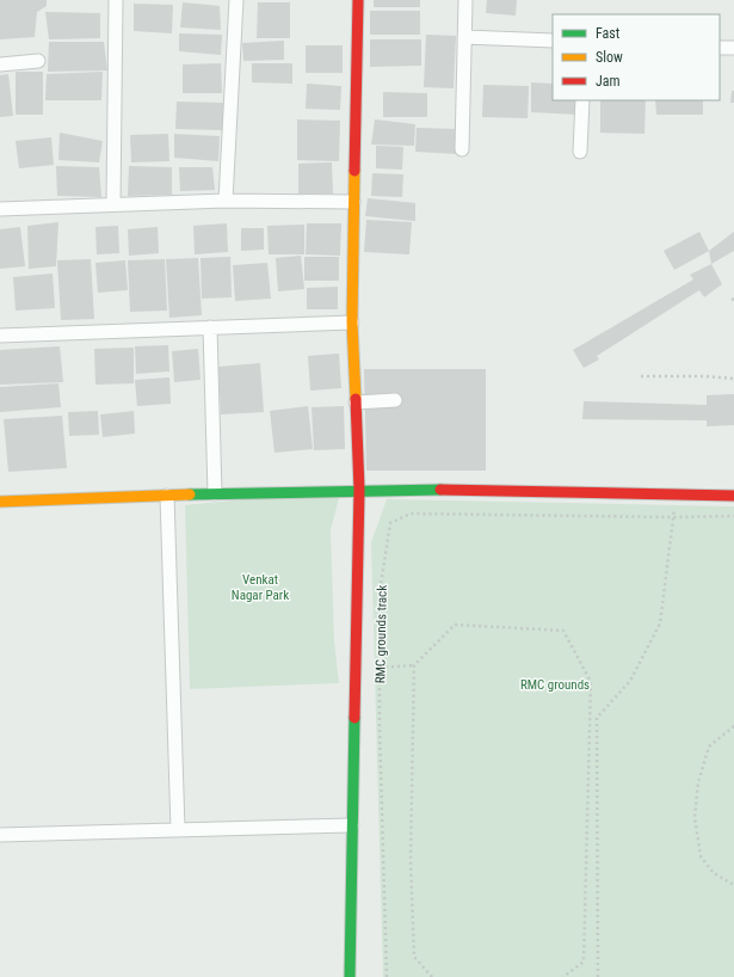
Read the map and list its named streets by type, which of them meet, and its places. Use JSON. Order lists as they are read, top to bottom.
{
  "streets": {
    "path": ["RMC grounds track"]
  },
  "parks": ["Venkat Nagar Park", "RMC grounds"],
  "legend": ["Fast", "Slow", "Jam"]
}
